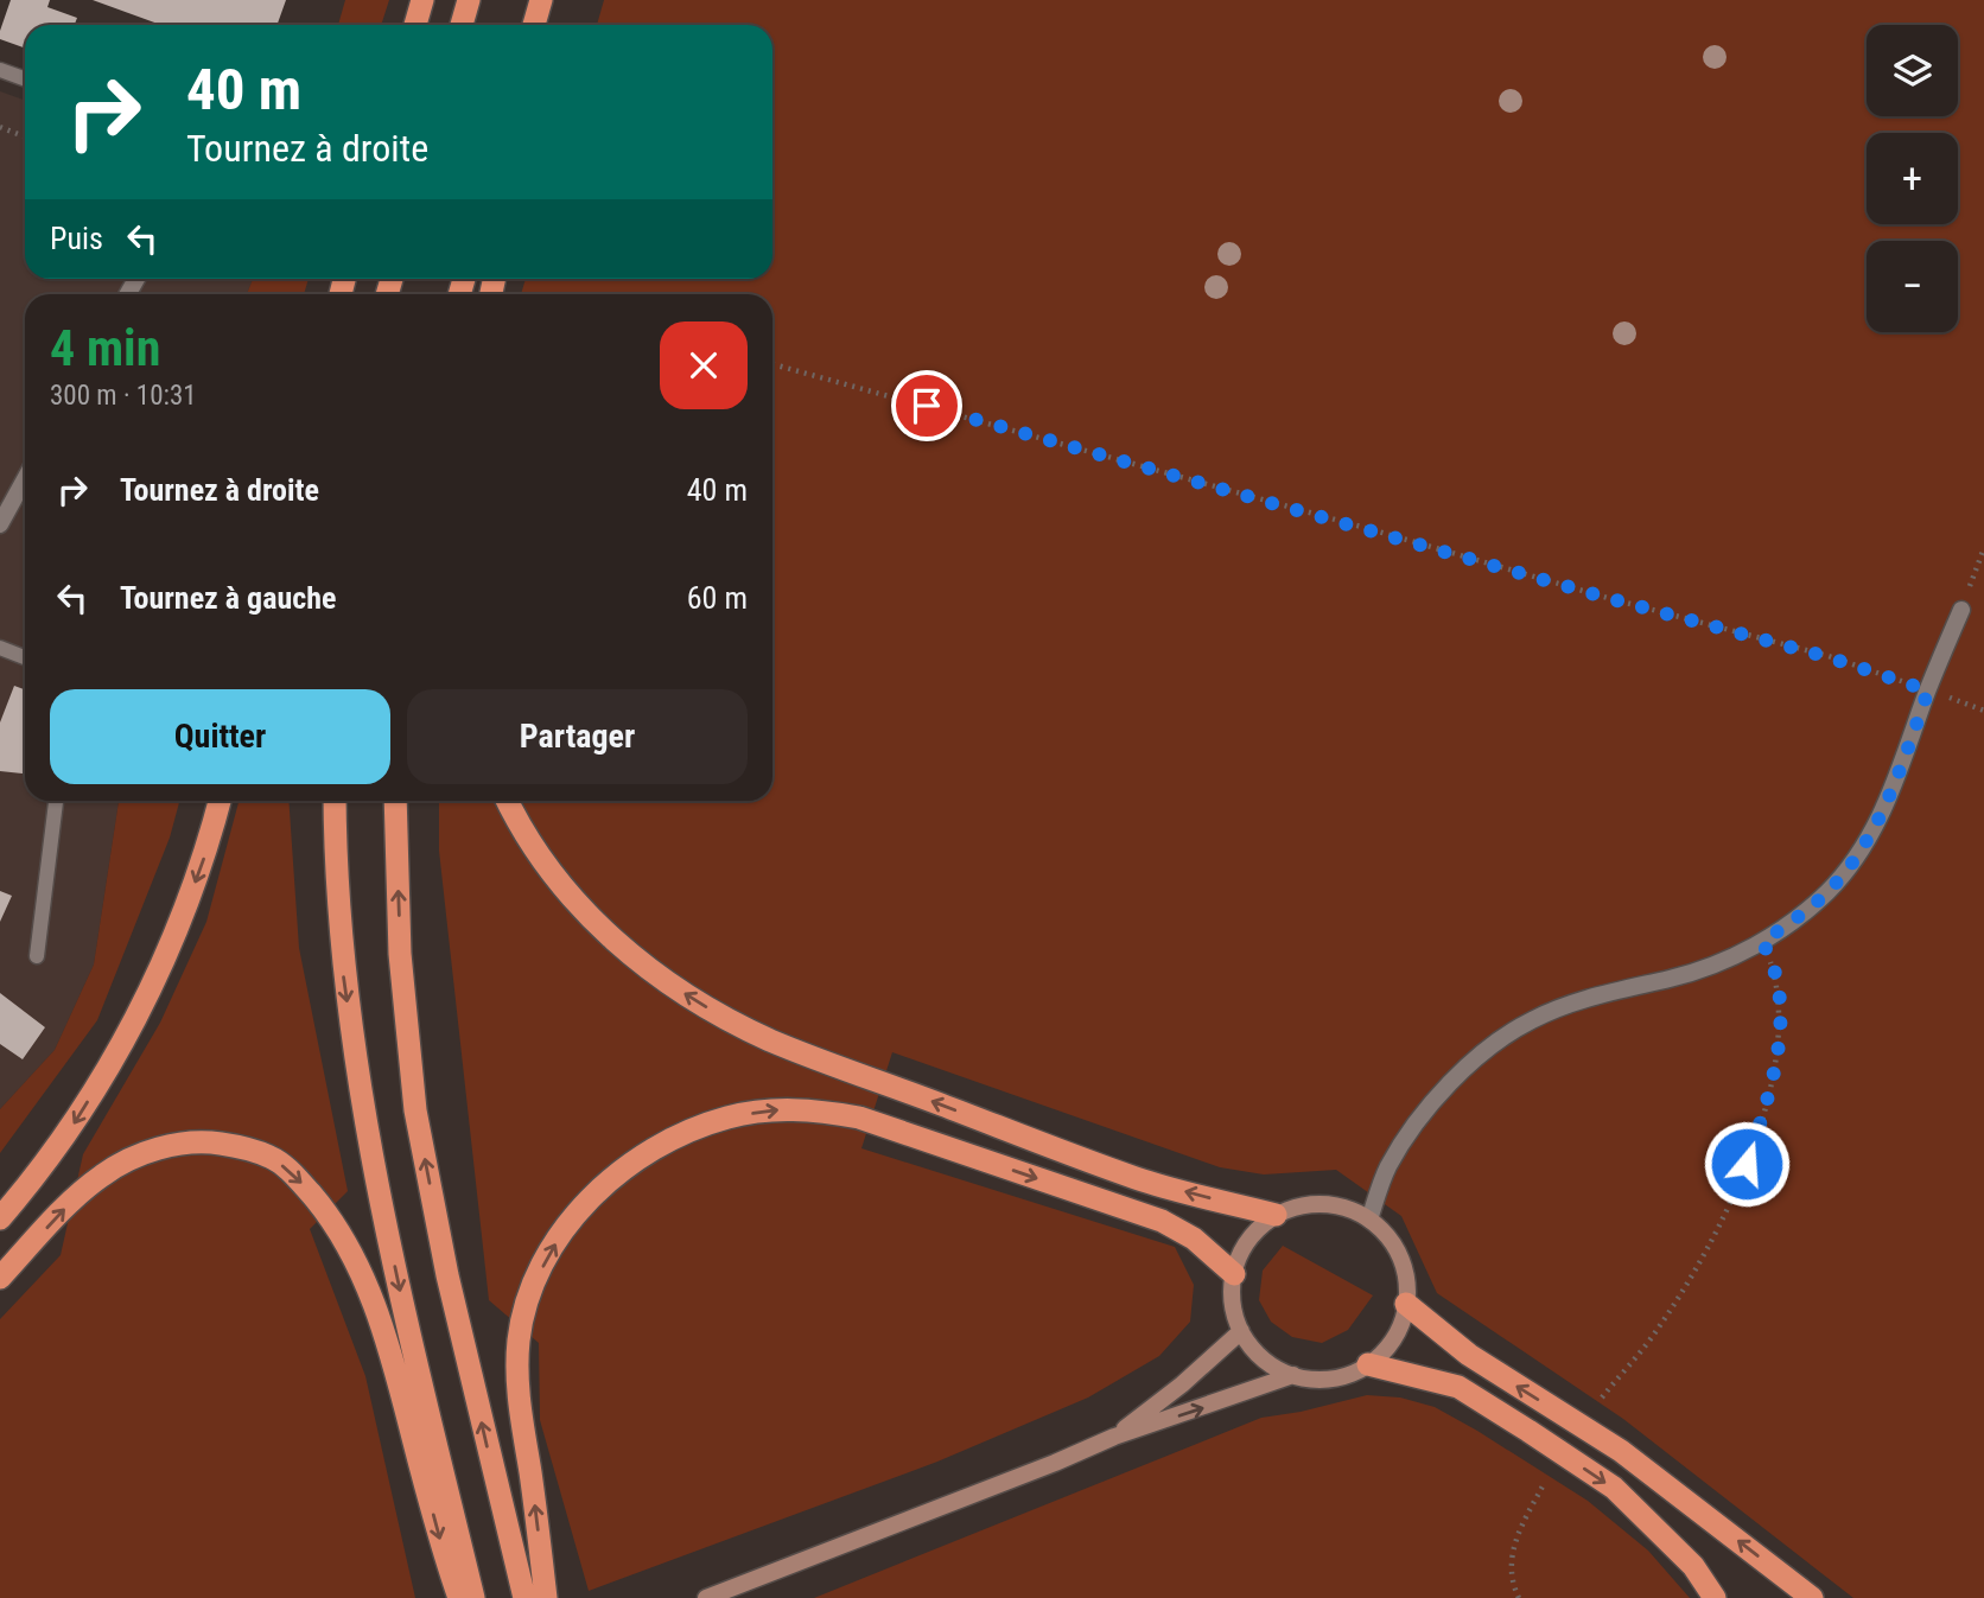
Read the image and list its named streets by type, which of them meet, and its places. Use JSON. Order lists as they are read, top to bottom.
{
  "page": {
    "map_buttons": ["+", "−"],
    "turn": ["40 m", "Tournez à droite"],
    "then": "Puis",
    "heading": ["4 min", "300 m · 10:31"],
    "list": [
      {
        "name": "Tournez à droite",
        "value": "40 m"
      },
      {
        "name": "Tournez à gauche",
        "value": "60 m"
      }
    ],
    "buttons": ["Quitter", "Partager"]
  }
}
